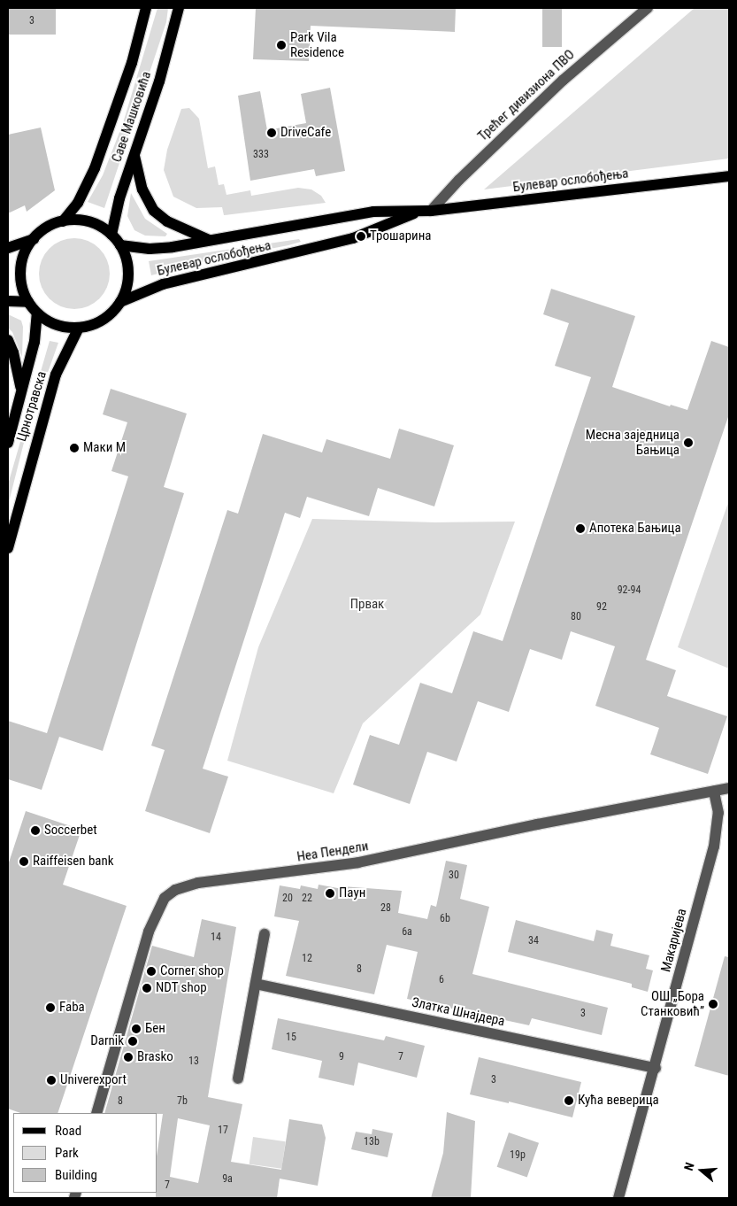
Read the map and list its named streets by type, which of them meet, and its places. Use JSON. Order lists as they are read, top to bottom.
{
  "streets": {
    "main road": ["Саве Машковића", "Булевар ослобођења", "Црнотравска"],
    "street": [
      "Трећег дивизиона ПВО",
      "Неа Пендели",
      "Макаријева",
      "Златка Шнајдера"
    ]
  },
  "crossings": [
    ["Трећег дивизиона ПВО", "Булевар ослобођења"],
    ["Саве Машковића", "Булевар ослобођења"],
    ["Саве Машковића", "Црнотравска"],
    ["Булевар ослобођења", "Црнотравска"],
    ["Неа Пендели", "Макаријева"],
    ["Макаријева", "Златка Шнајдера"]
  ],
  "parks": ["Првак"],
  "places": [
    "Park Vila Residence",
    "DriveCafe",
    "Трошарина",
    "Месна заједница Бањица",
    "Маки М",
    "Апотека Бањица",
    "Soccerbet",
    "Raiffeisen bank",
    "Паун",
    "Corner shop",
    "NDT shop",
    "ОШ „Бора Станковић”",
    "Faba",
    "Бен",
    "Darnik",
    "Brasko",
    "Univerexport",
    "Кућа веверица"
  ],
  "house_numbers": [
    "3",
    "333",
    "92-94",
    "92",
    "80",
    "30",
    "20",
    "22",
    "28",
    "6b",
    "6a",
    "14",
    "34",
    "12",
    "8",
    "6",
    "3",
    "15",
    "9",
    "7",
    "13",
    "3",
    "8",
    "7b",
    "17",
    "13b",
    "19p",
    "9a",
    "7"
  ],
  "legend": ["Road", "Park", "Building"],
  "north": "left"
}
